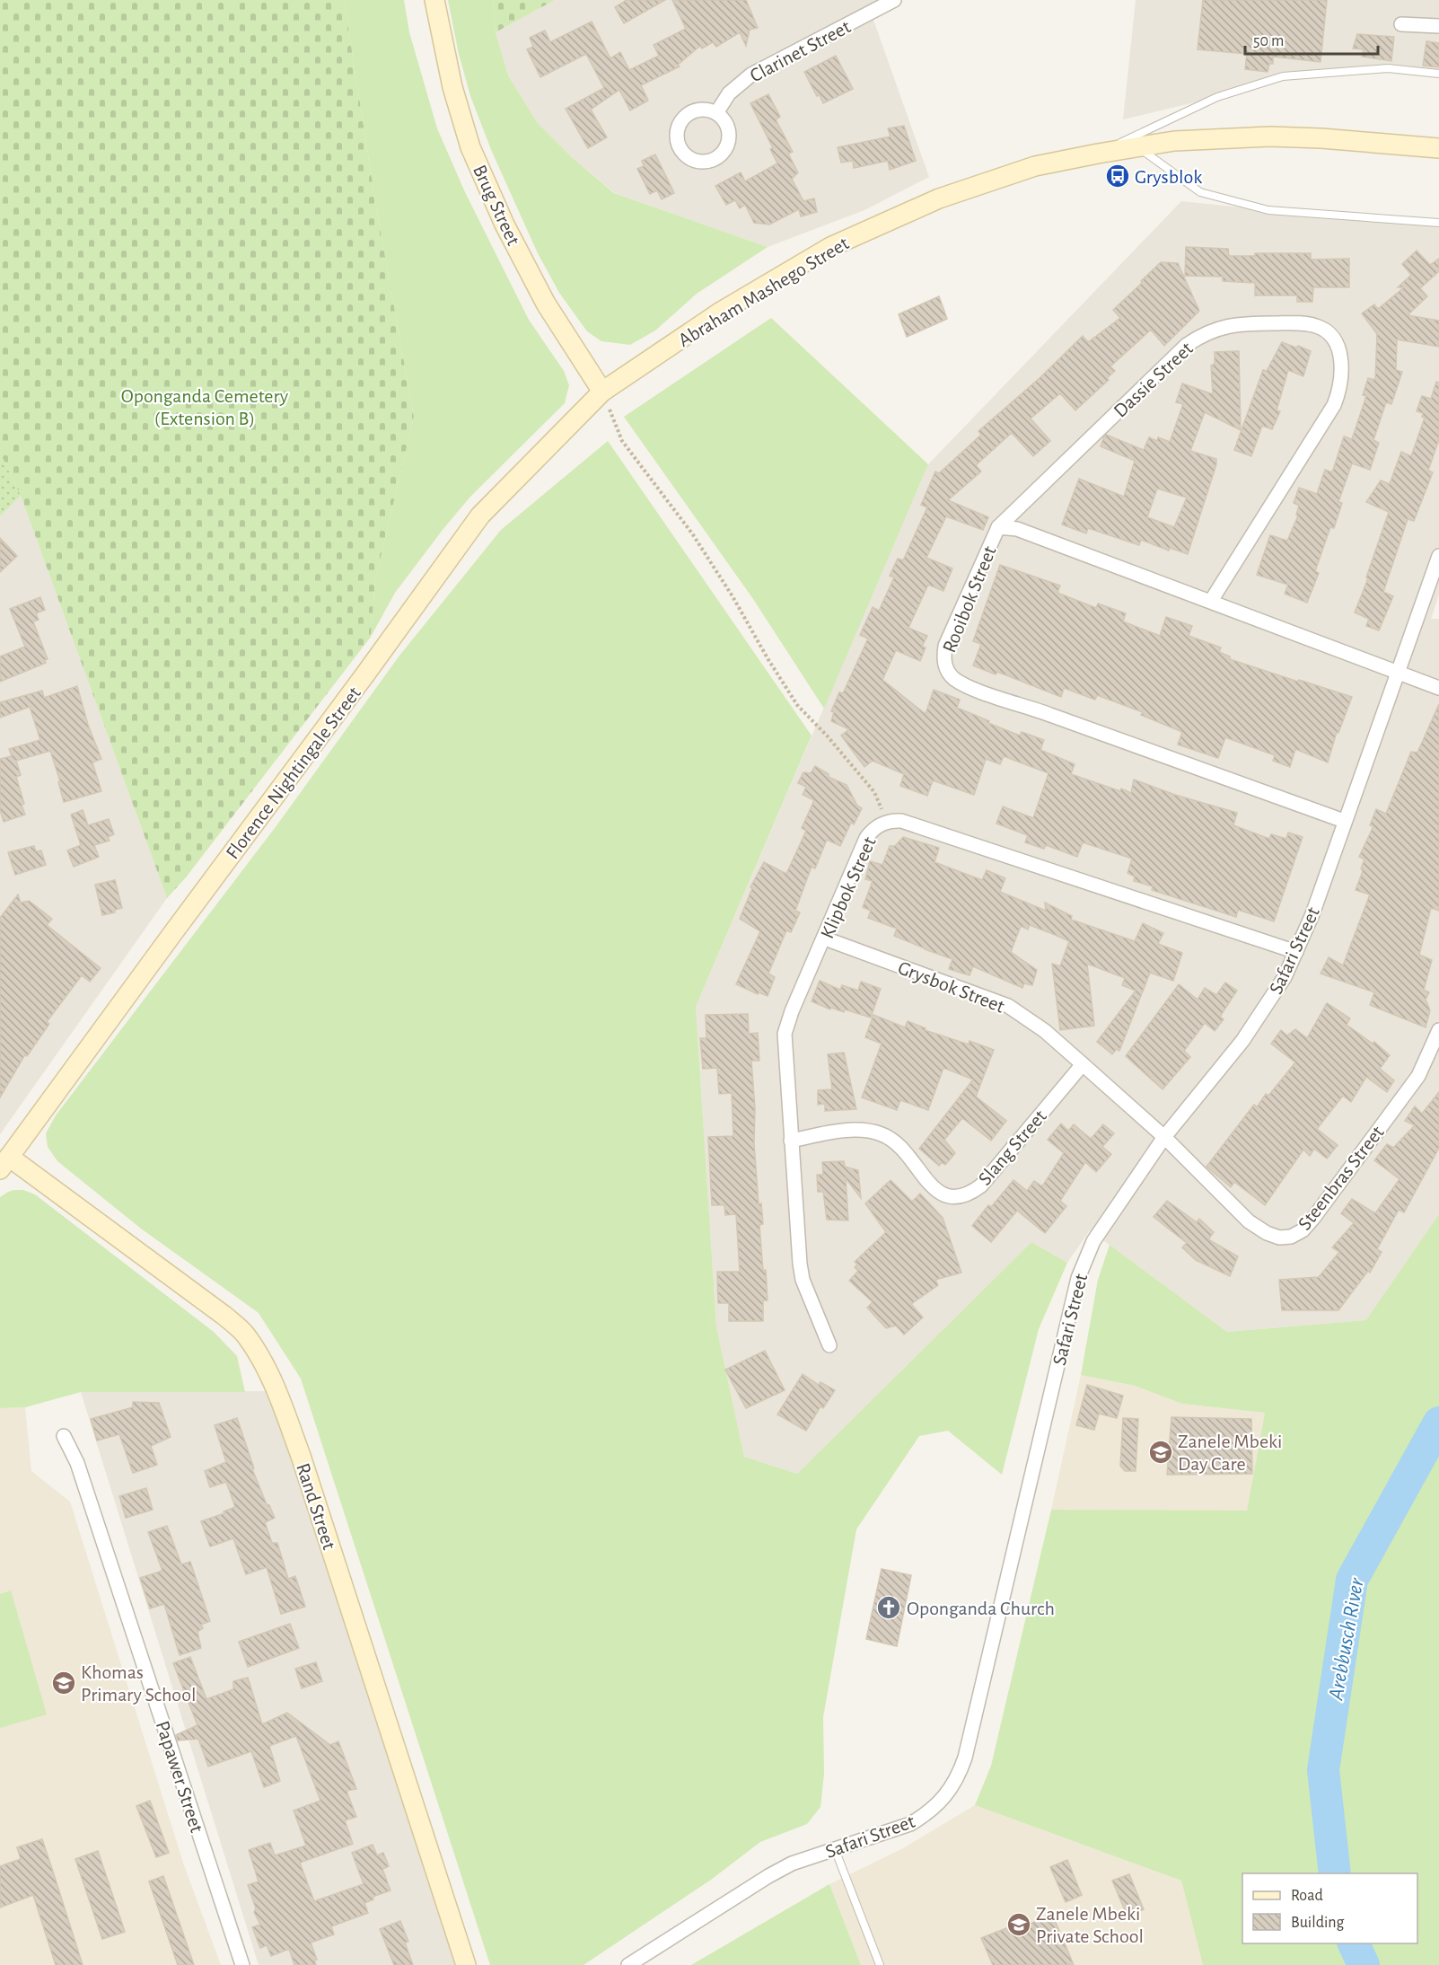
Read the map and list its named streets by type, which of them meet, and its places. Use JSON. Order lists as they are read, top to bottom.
{
  "streets": {
    "main road": [
      "Brug Street",
      "Abraham Mashego Street",
      "Florence Nightingale Street",
      "Rand Street"
    ],
    "street": [
      "Clarinet Street",
      "Dassie Street",
      "Rooibok Street",
      "Klipbok Street",
      "Safari Street",
      "Grysbok Street",
      "Slang Street",
      "Steenbras Street",
      "Papawer Street"
    ]
  },
  "crossings": [
    ["Brug Street", "Abraham Mashego Street"],
    ["Brug Street", "Florence Nightingale Street"],
    ["Abraham Mashego Street", "Florence Nightingale Street"],
    ["Dassie Street", "Rooibok Street"],
    ["Rooibok Street", "Safari Street"],
    ["Florence Nightingale Street", "Rand Street"],
    ["Klipbok Street", "Safari Street"],
    ["Klipbok Street", "Grysbok Street"],
    ["Klipbok Street", "Slang Street"],
    ["Safari Street", "Grysbok Street"],
    ["Safari Street", "Steenbras Street"],
    ["Grysbok Street", "Slang Street"],
    ["Grysbok Street", "Steenbras Street"]
  ],
  "water": ["Arebbusch River"],
  "parks": ["Oponganda Cemetery (Extension B)"],
  "places": {
    "bus stop": ["Grysblok"],
    "school or university": ["Zanele Mbeki Day Care", "Khomas Primary School", "Zanele Mbeki Private School"],
    "church": ["Oponganda Church"]
  },
  "legend": ["Road", "Building"],
  "scale_bar": "50 m"
}
